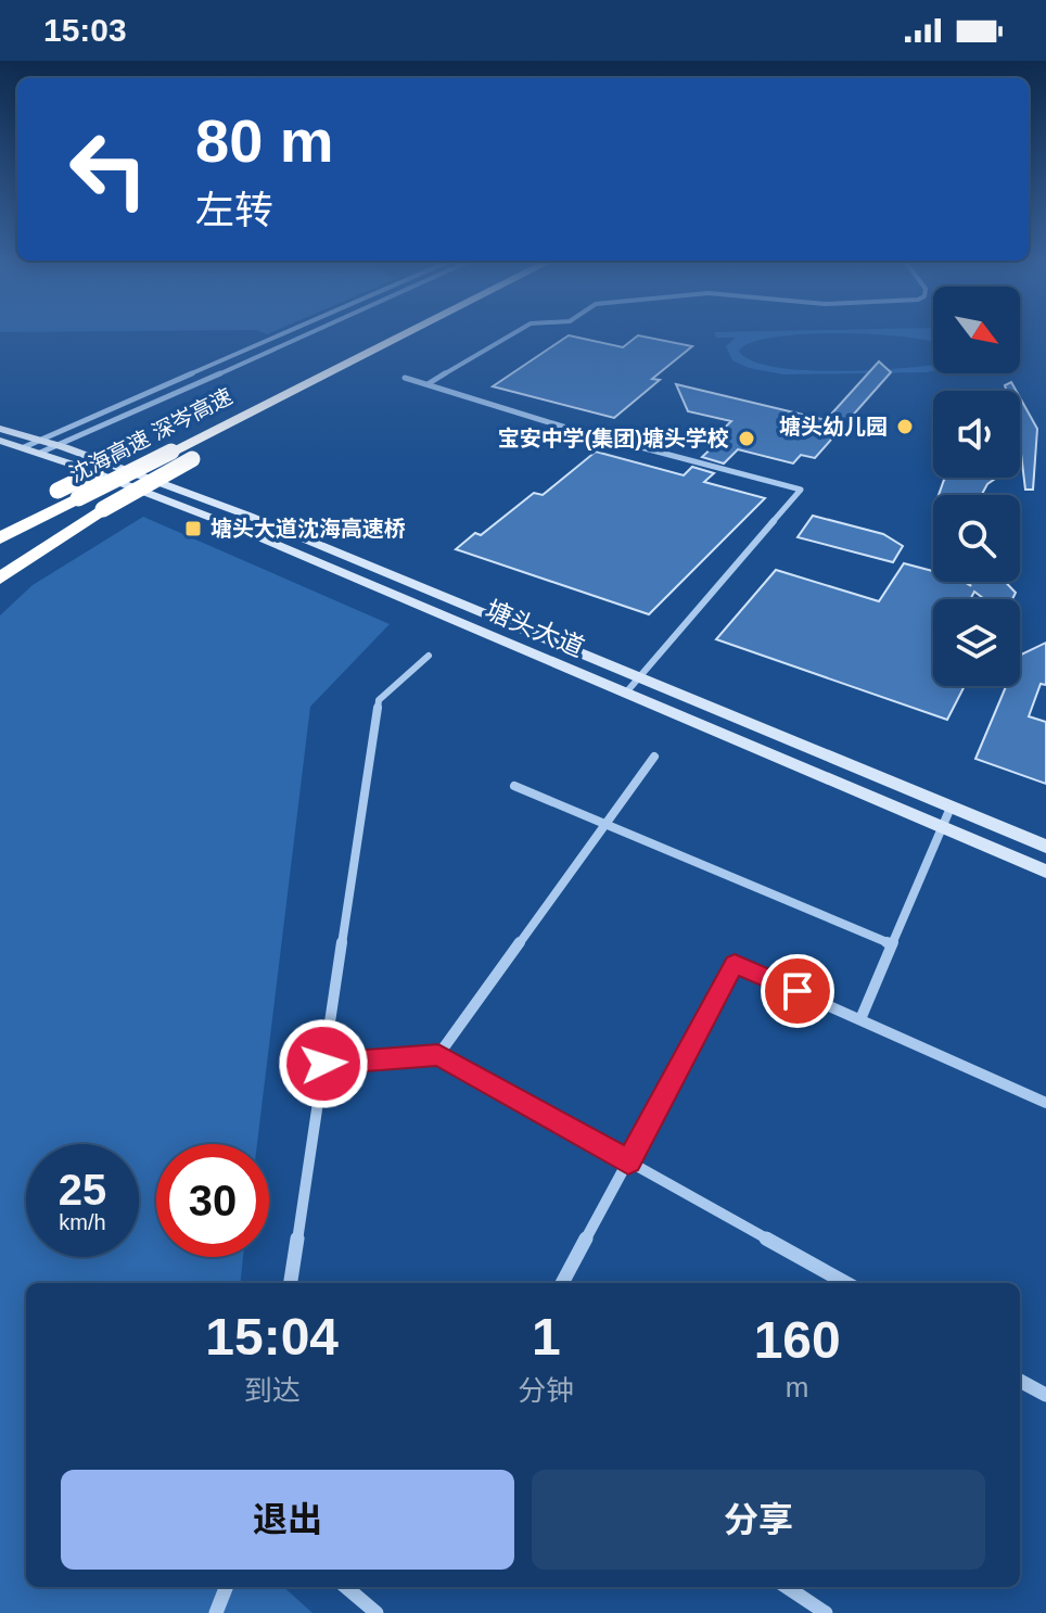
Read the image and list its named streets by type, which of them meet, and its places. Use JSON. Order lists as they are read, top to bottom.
{
  "streets": {
    "highway": ["沈海高速 深岑高速"],
    "main road": ["塘头大道"]
  },
  "places": {
    "other": ["塘头幼儿园", "宝安中学(集团)塘头学校"],
    "transit": ["塘头大道沈海高速桥"]
  },
  "north": "bottom right",
  "page": {
    "status": "15:03",
    "turn": ["80 m", "左转"],
    "speed": "25 km/h",
    "limit": "30",
    "eta": [
      "15:04",
      "到达",
      "1",
      "分钟",
      "160",
      "m"
    ],
    "buttons": ["退出", "分享"]
  }
}
